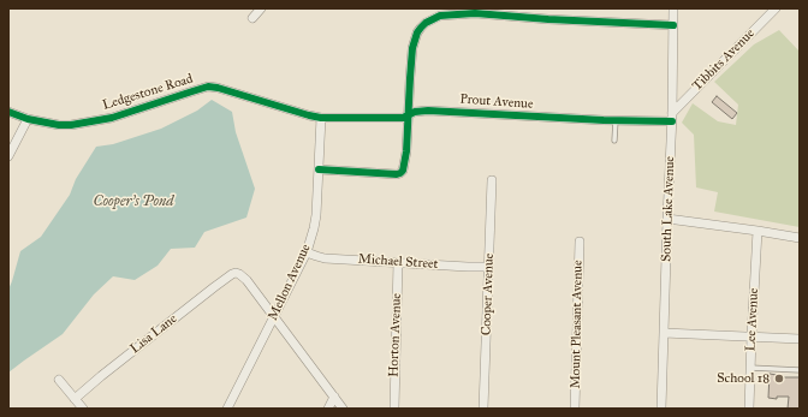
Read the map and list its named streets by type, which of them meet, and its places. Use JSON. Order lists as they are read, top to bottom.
{
  "streets": {
    "street": [
      "Tibbits Avenue",
      "Ledgestone Road",
      "Prout Avenue",
      "South Lake Avenue",
      "Michael Street",
      "Mellon Avenue",
      "Cooper Avenue",
      "Lee Avenue",
      "Mount Pleasant Avenue",
      "Lisa Lane",
      "Horton Avenue"
    ]
  },
  "crossings": [
    ["Tibbits Avenue", "Prout Avenue"],
    ["Tibbits Avenue", "South Lake Avenue"],
    ["Ledgestone Road", "Prout Avenue"],
    ["Ledgestone Road", "Mellon Avenue"],
    ["Prout Avenue", "South Lake Avenue"],
    ["Prout Avenue", "Mellon Avenue"],
    ["Michael Street", "Mellon Avenue"],
    ["Michael Street", "Cooper Avenue"],
    ["Michael Street", "Horton Avenue"],
    ["Mellon Avenue", "Lisa Lane"]
  ],
  "water": ["Cooper's Pond"],
  "places": ["School 18"]
}
